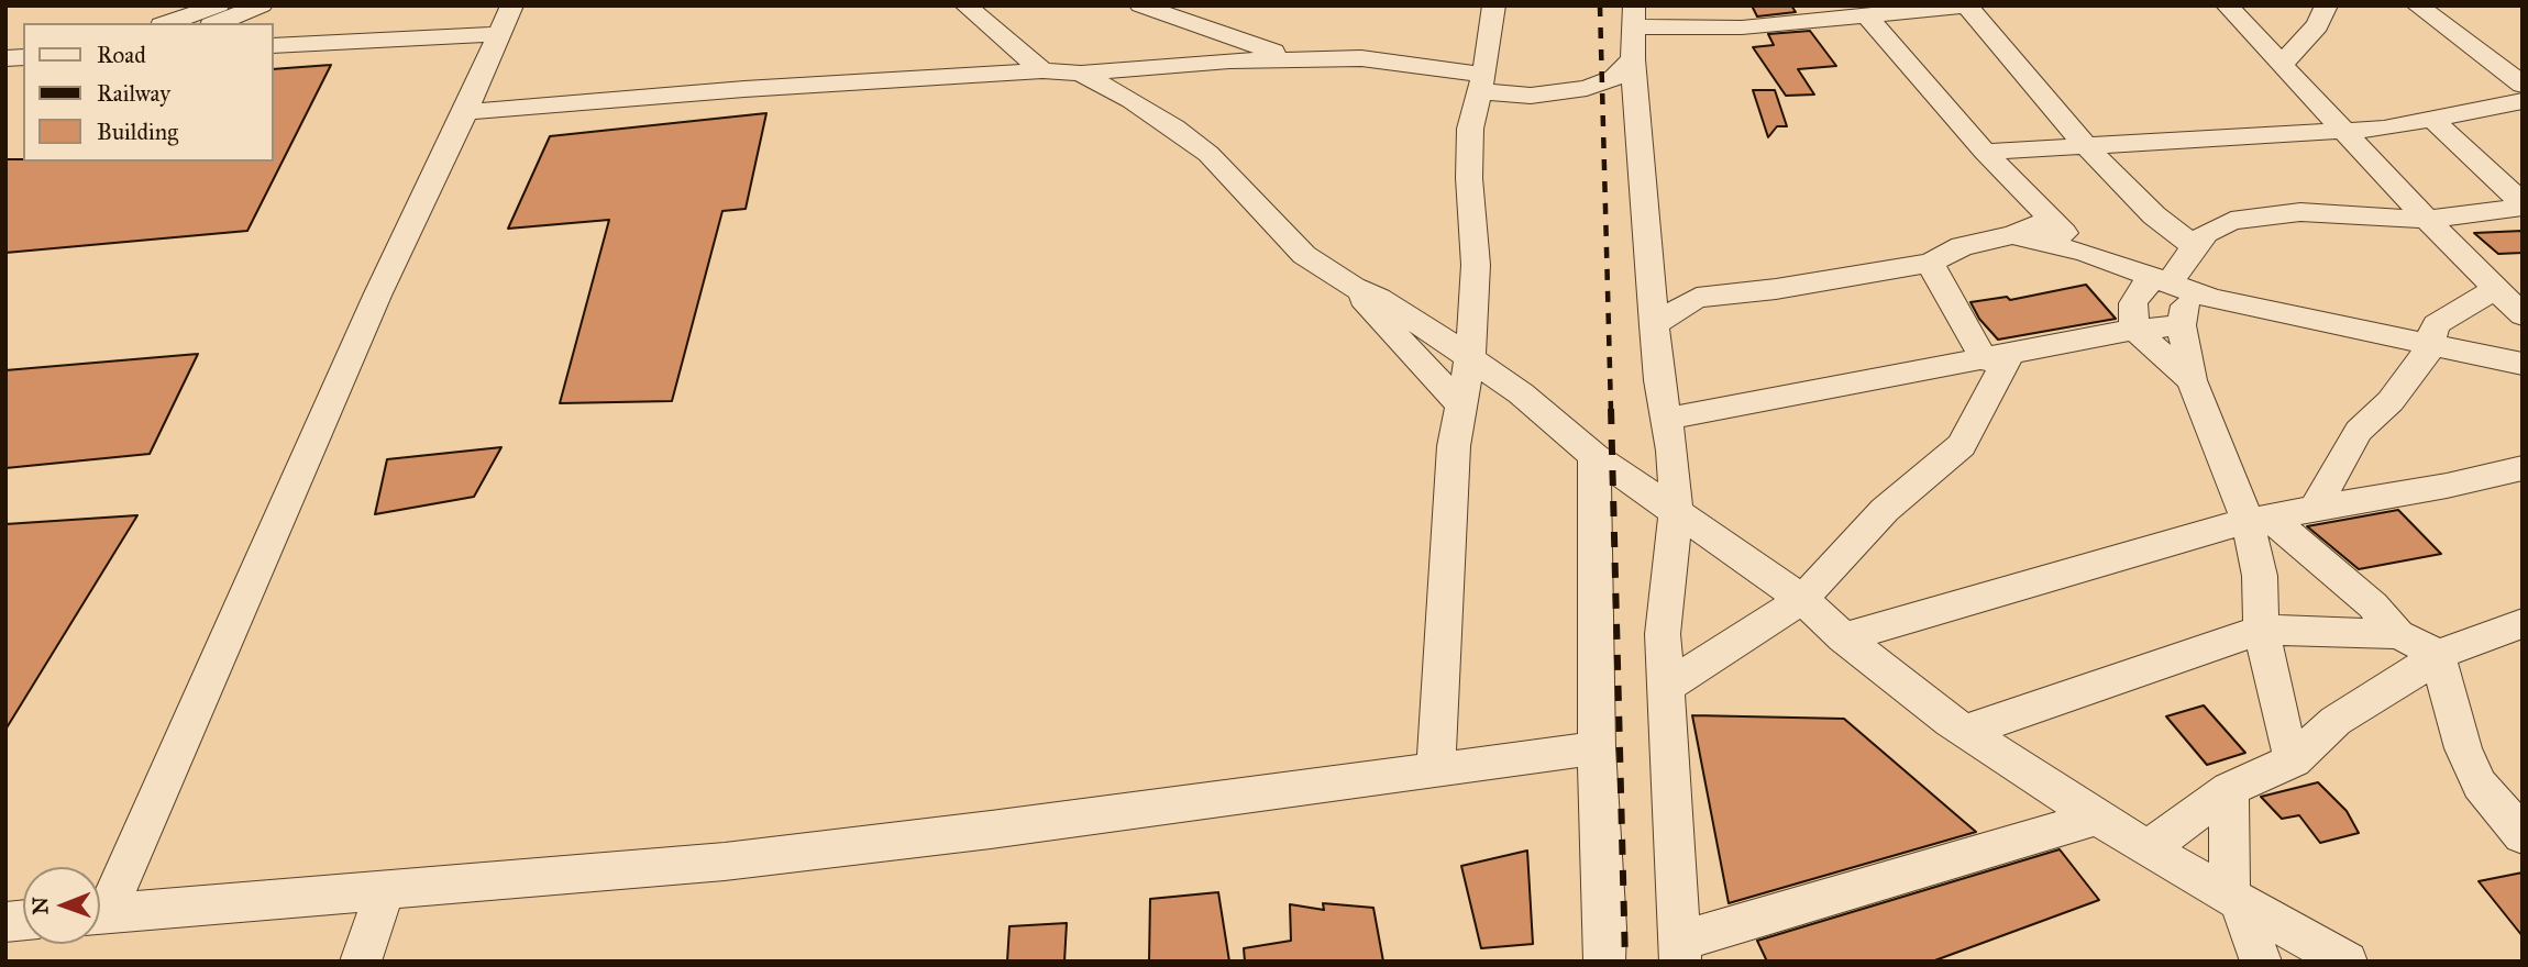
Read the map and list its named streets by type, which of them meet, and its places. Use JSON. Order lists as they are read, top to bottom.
{
  "legend": ["Road", "Railway", "Building"],
  "north": "left"
}
